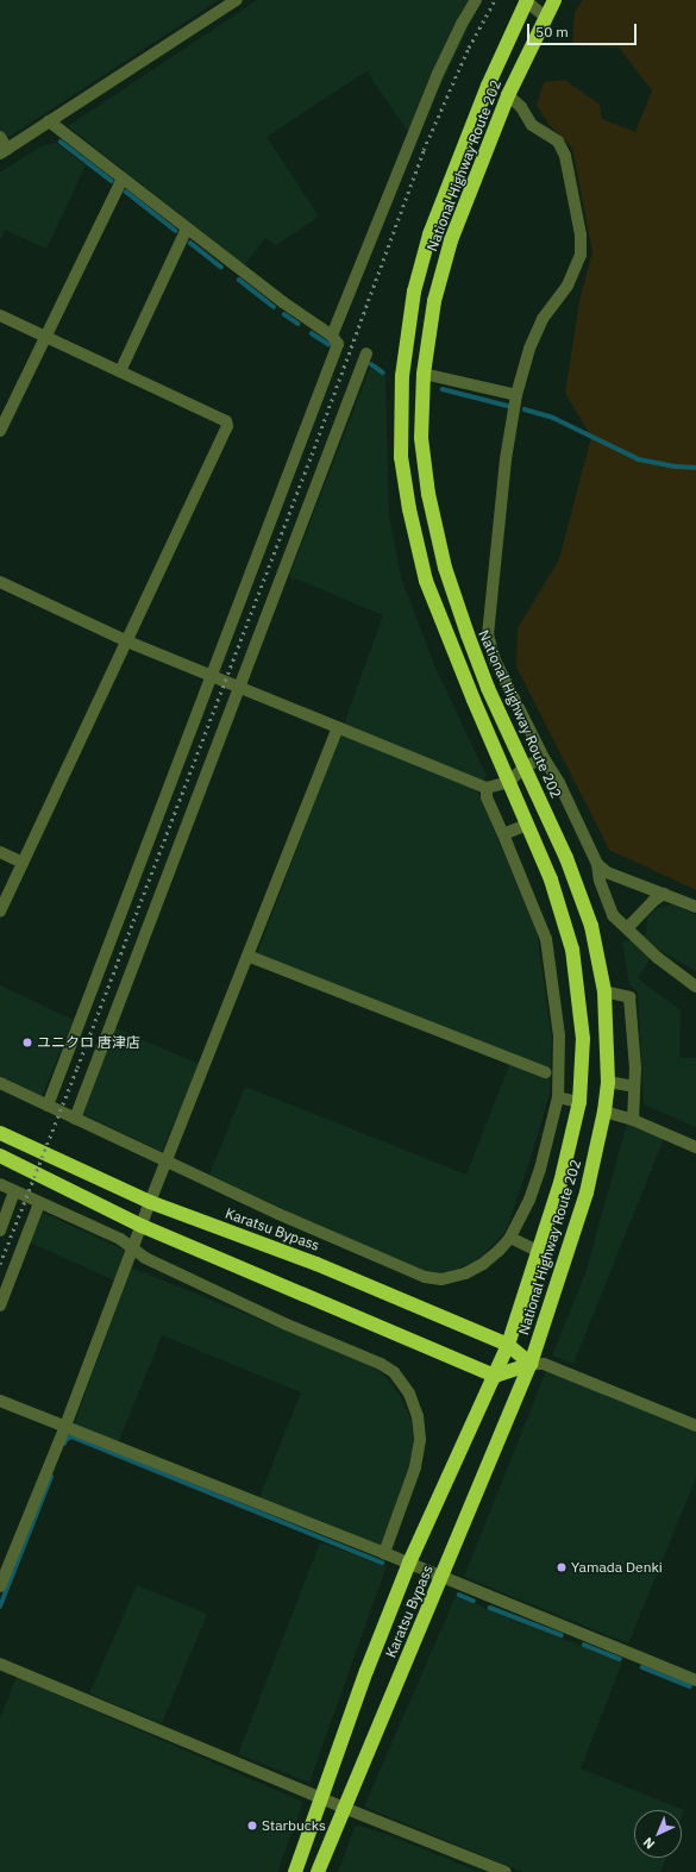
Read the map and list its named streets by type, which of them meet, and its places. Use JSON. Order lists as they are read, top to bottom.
{
  "streets": {
    "highway": ["National Highway Route 202", "Karatsu Bypass"]
  },
  "crossings": [
    ["National Highway Route 202", "Karatsu Bypass"]
  ],
  "places": ["ユニクロ 唐津店", "Yamada Denki", "Starbucks"],
  "scale_bar": "50 m",
  "north": "bottom left"
}
